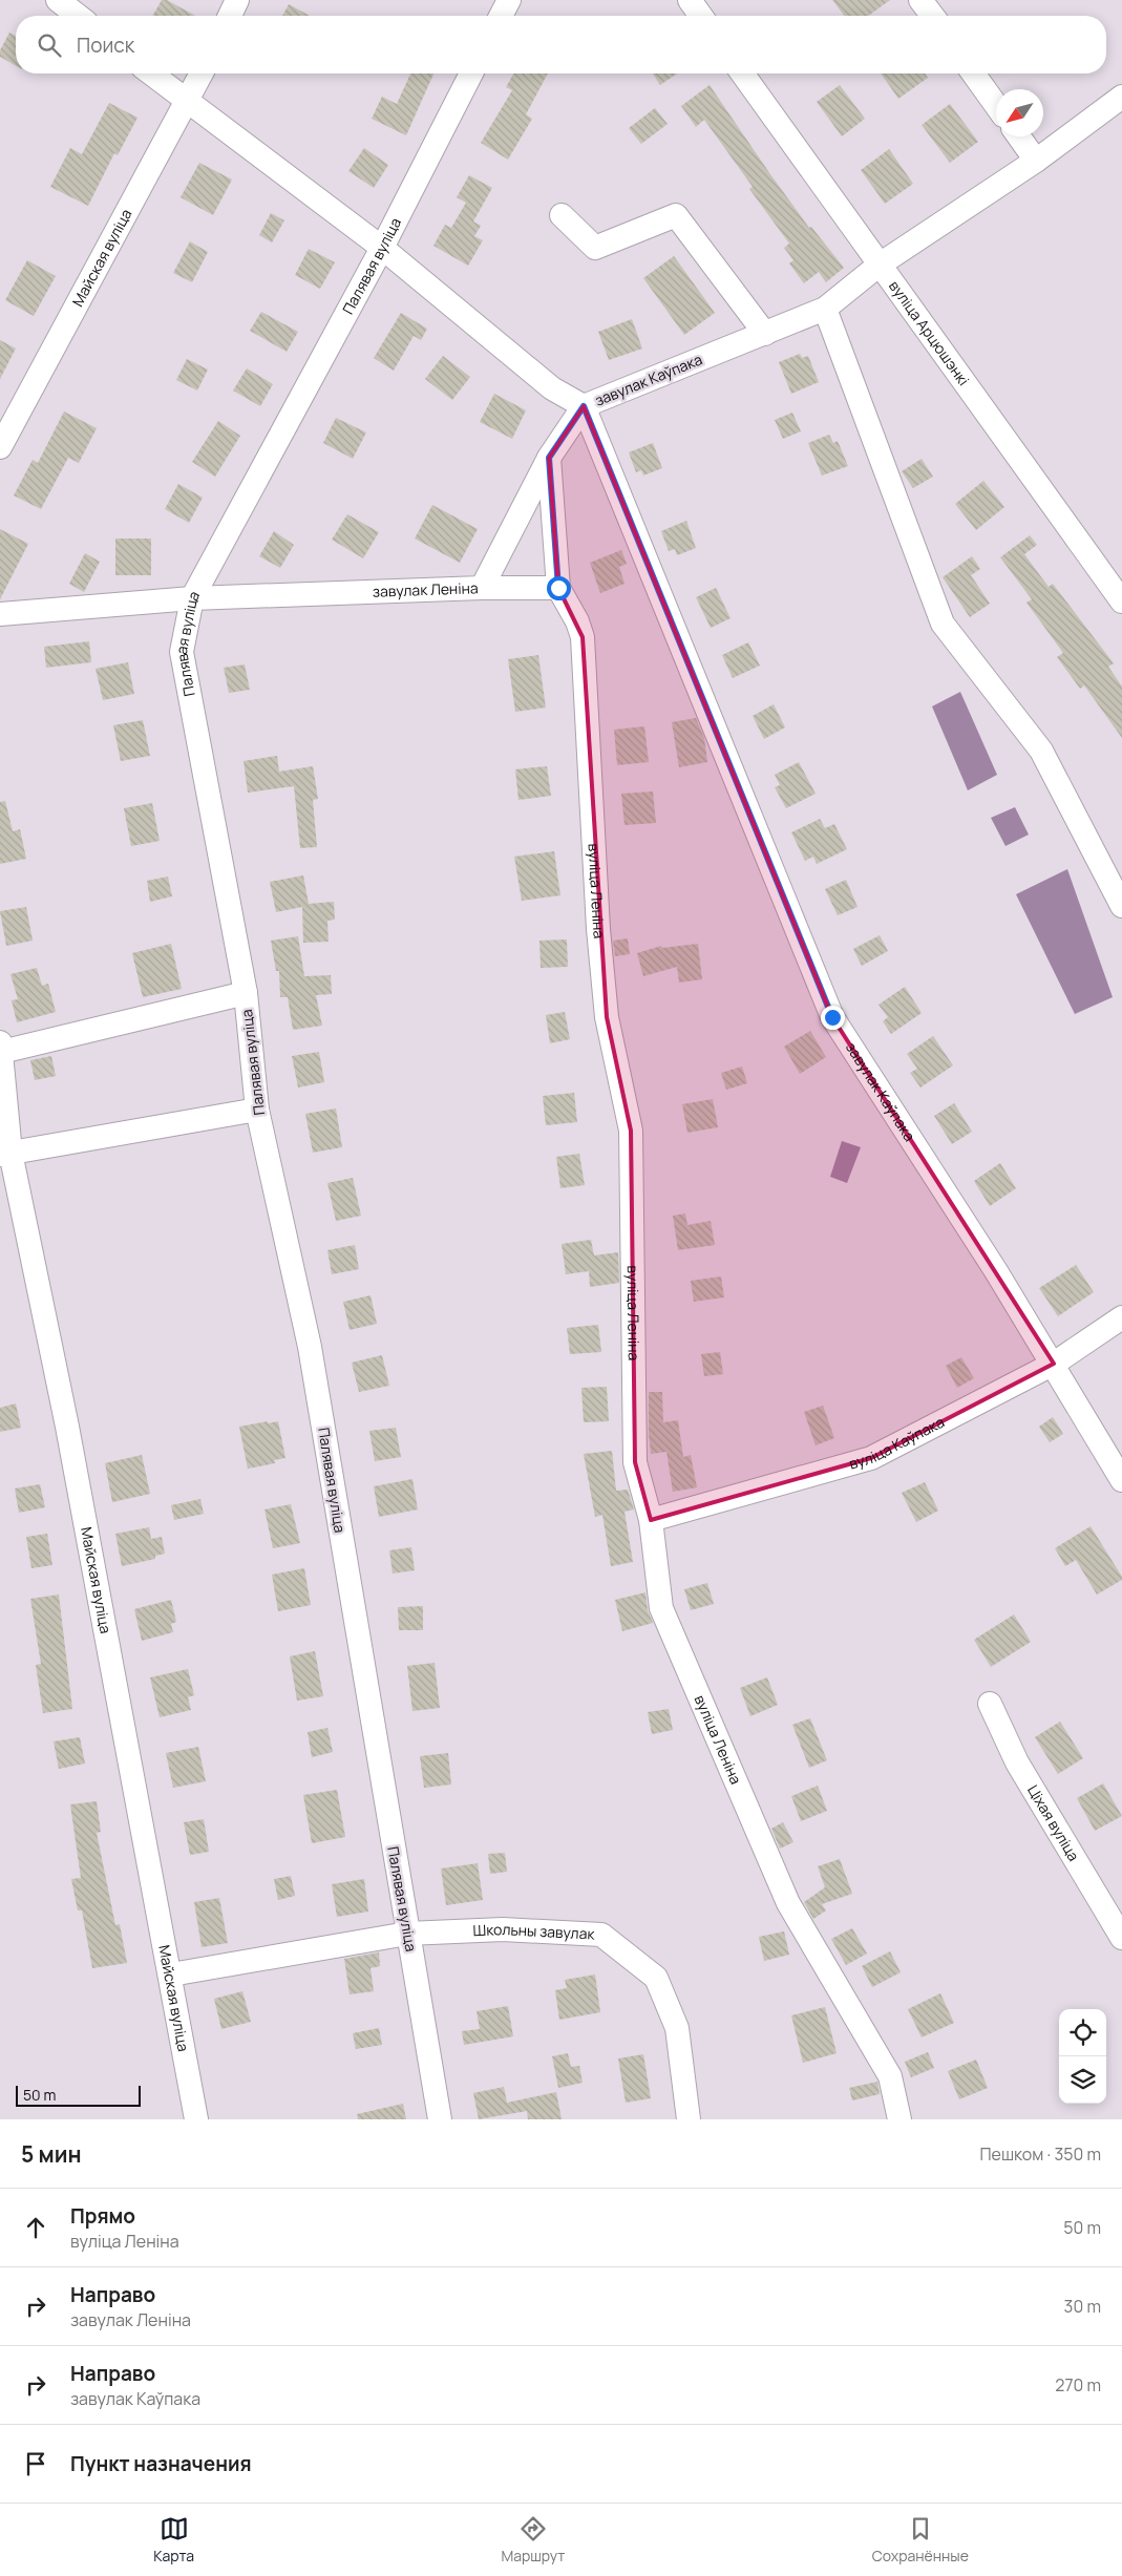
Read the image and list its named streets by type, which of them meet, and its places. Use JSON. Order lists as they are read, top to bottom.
{
  "streets": {
    "street": [
      "Майская вуліца",
      "Палявая вуліца",
      "вуліца Арцюшэнкі",
      "завулак Каўпака",
      "завулак Леніна",
      "вуліца Леніна",
      "вуліца Каўпака",
      "Ціхая вуліца",
      "Школьны завулак"
    ]
  },
  "crossings": [
    ["Майская вуліца", "Школьны завулак"],
    ["Палявая вуліца", "завулак Леніна"],
    ["Палявая вуліца", "Школьны завулак"],
    ["вуліца Арцюшэнкі", "завулак Каўпака"],
    ["завулак Каўпака", "завулак Леніна"],
    ["завулак Каўпака", "вуліца Каўпака"],
    ["завулак Леніна", "вуліца Леніна"],
    ["вуліца Леніна", "вуліца Каўпака"]
  ],
  "scale_bar": "50 m",
  "north": "bottom left",
  "page": {
    "search": "Поиск",
    "scale": "50 m",
    "heading": ["5 мин", "Пешком · 350 m"],
    "list": [
      ["Прямо", "вуліца Леніна", "50 m"],
      ["Направо", "завулак Леніна", "30 m"],
      ["Направо", "завулак Каўпака", "270 m"],
      "Пункт назначения"
    ],
    "nav": ["Карта", "Маршрут", "Сохранённые"]
  }
}
